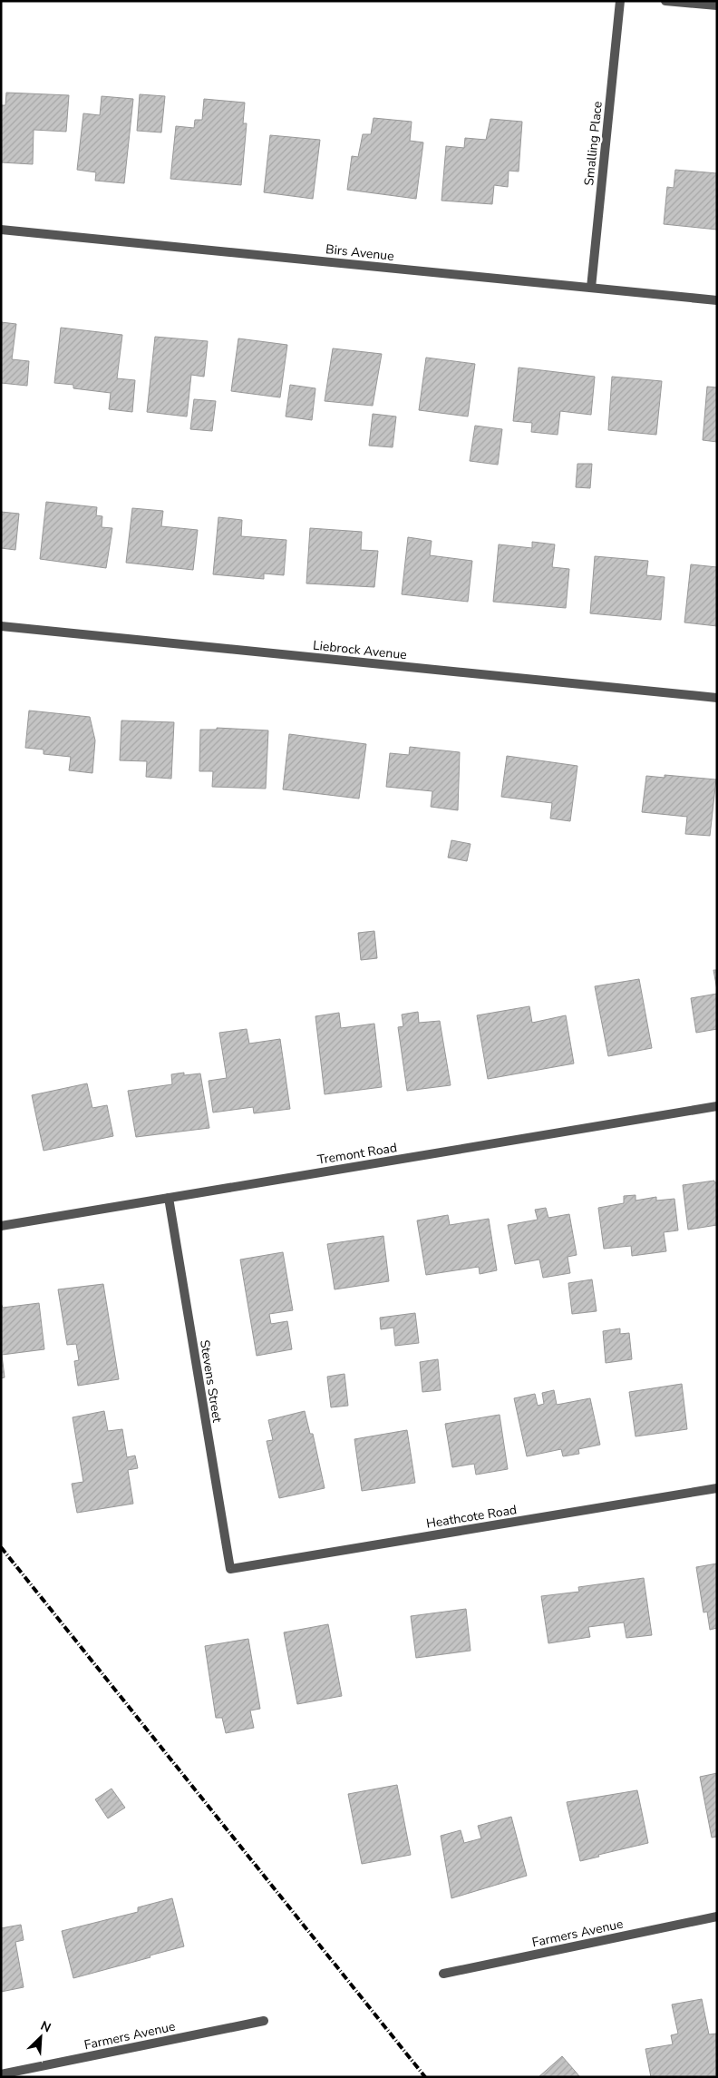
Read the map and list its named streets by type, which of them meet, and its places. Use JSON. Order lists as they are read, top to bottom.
{
  "streets": {
    "street": [
      "Smalling Place",
      "Birs Avenue",
      "Liebrock Avenue",
      "Tremont Road",
      "Stevens Street",
      "Heathcote Road",
      "Farmers Avenue"
    ]
  },
  "crossings": [
    ["Smalling Place", "Birs Avenue"],
    ["Tremont Road", "Stevens Street"],
    ["Stevens Street", "Heathcote Road"]
  ],
  "north": "top right"
}
